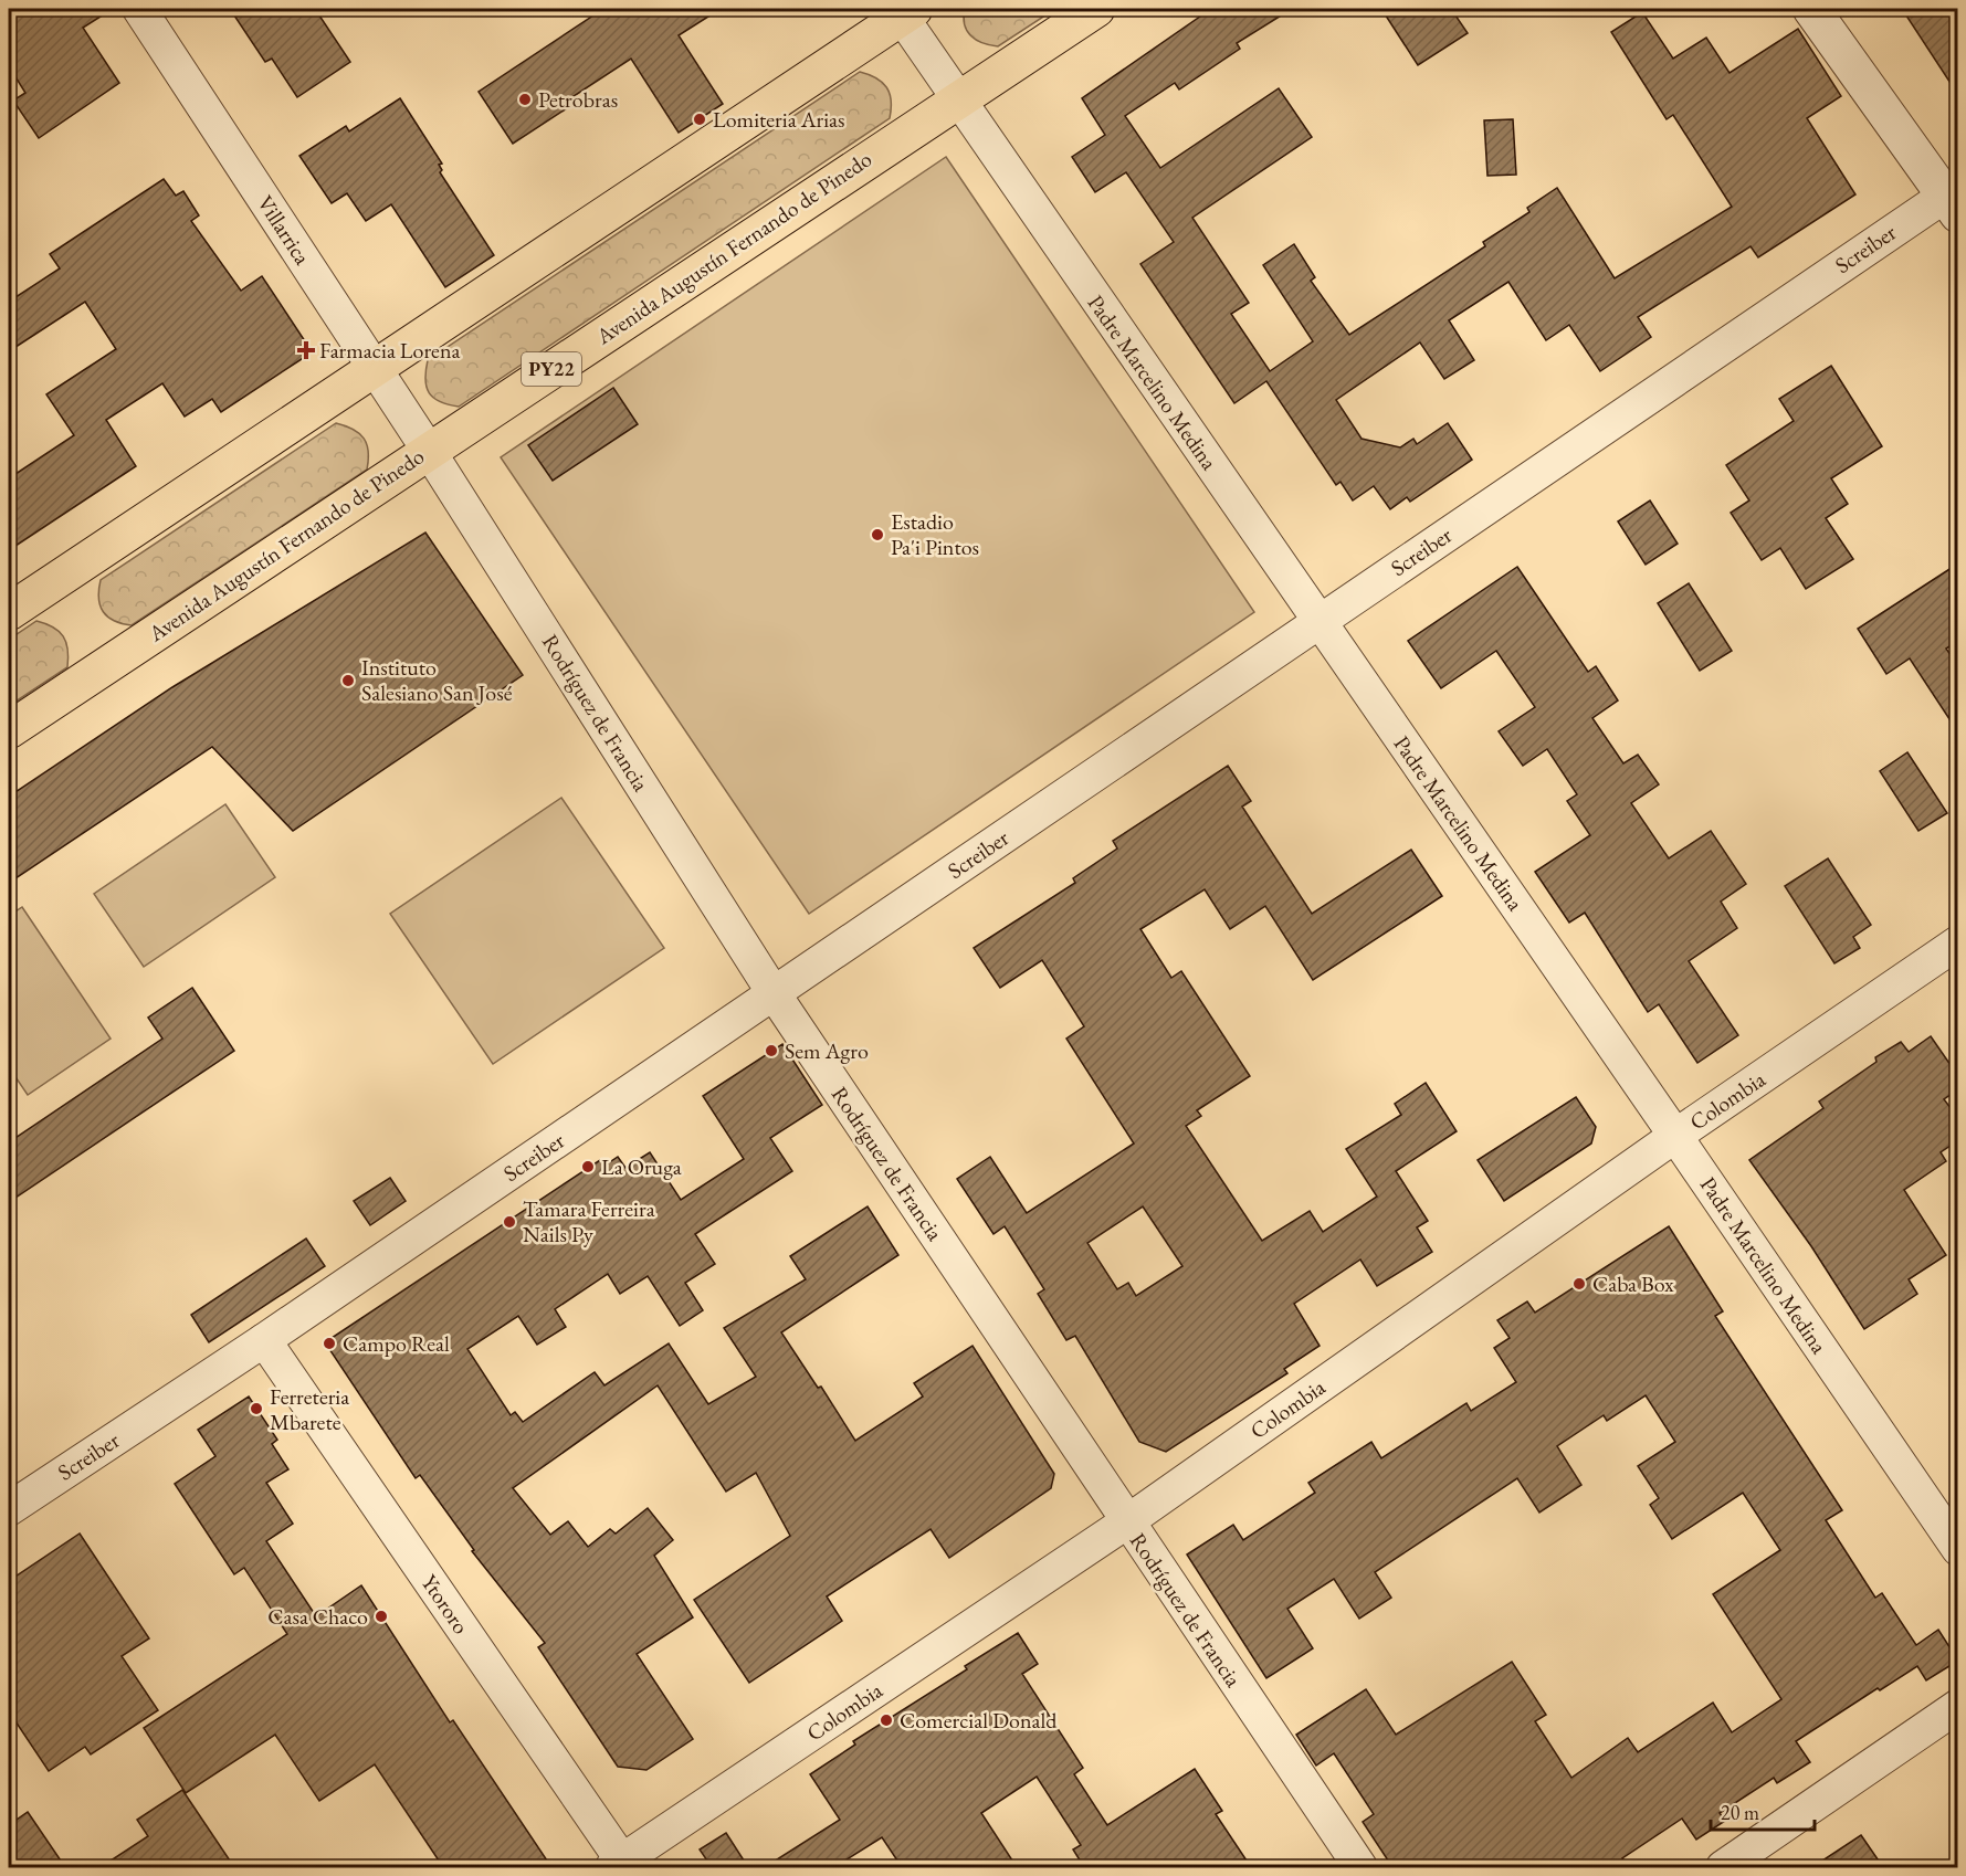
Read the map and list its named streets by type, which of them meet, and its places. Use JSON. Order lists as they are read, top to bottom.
{
  "streets": {
    "highway": ["Avenida Augustín Fernando de Pinedo", "PY22"],
    "street": [
      "Villarrica",
      "Screiber",
      "Padre Marcelino Medina",
      "Rodríguez de Francia",
      "Colombia",
      "Ytororo"
    ]
  },
  "crossings": [
    ["Villarrica", "Avenida Augustín Fernando de Pinedo"],
    ["Villarrica", "Rodríguez de Francia"],
    ["Avenida Augustín Fernando de Pinedo", "Padre Marcelino Medina"],
    ["Avenida Augustín Fernando de Pinedo", "Rodríguez de Francia"],
    ["Screiber", "Padre Marcelino Medina"],
    ["Screiber", "Rodríguez de Francia"],
    ["Screiber", "Ytororo"],
    ["Padre Marcelino Medina", "Colombia"],
    ["Rodríguez de Francia", "Colombia"],
    ["Colombia", "Ytororo"]
  ],
  "places": {
    "other": [
      "Petrobras",
      "Lomiteria Arias",
      "Estadio Pa'i Pintos",
      "Instituto Salesiano San José",
      "Sem Agro",
      "La Oruga",
      "Tamara Ferreira Nails Py",
      "Caba Box",
      "Campo Real",
      "Ferreteria Mbarete",
      "Casa Chaco",
      "Comercial Donald"
    ],
    "health": ["Farmacia Lorena"]
  },
  "scale_bar": "20 m"
}
